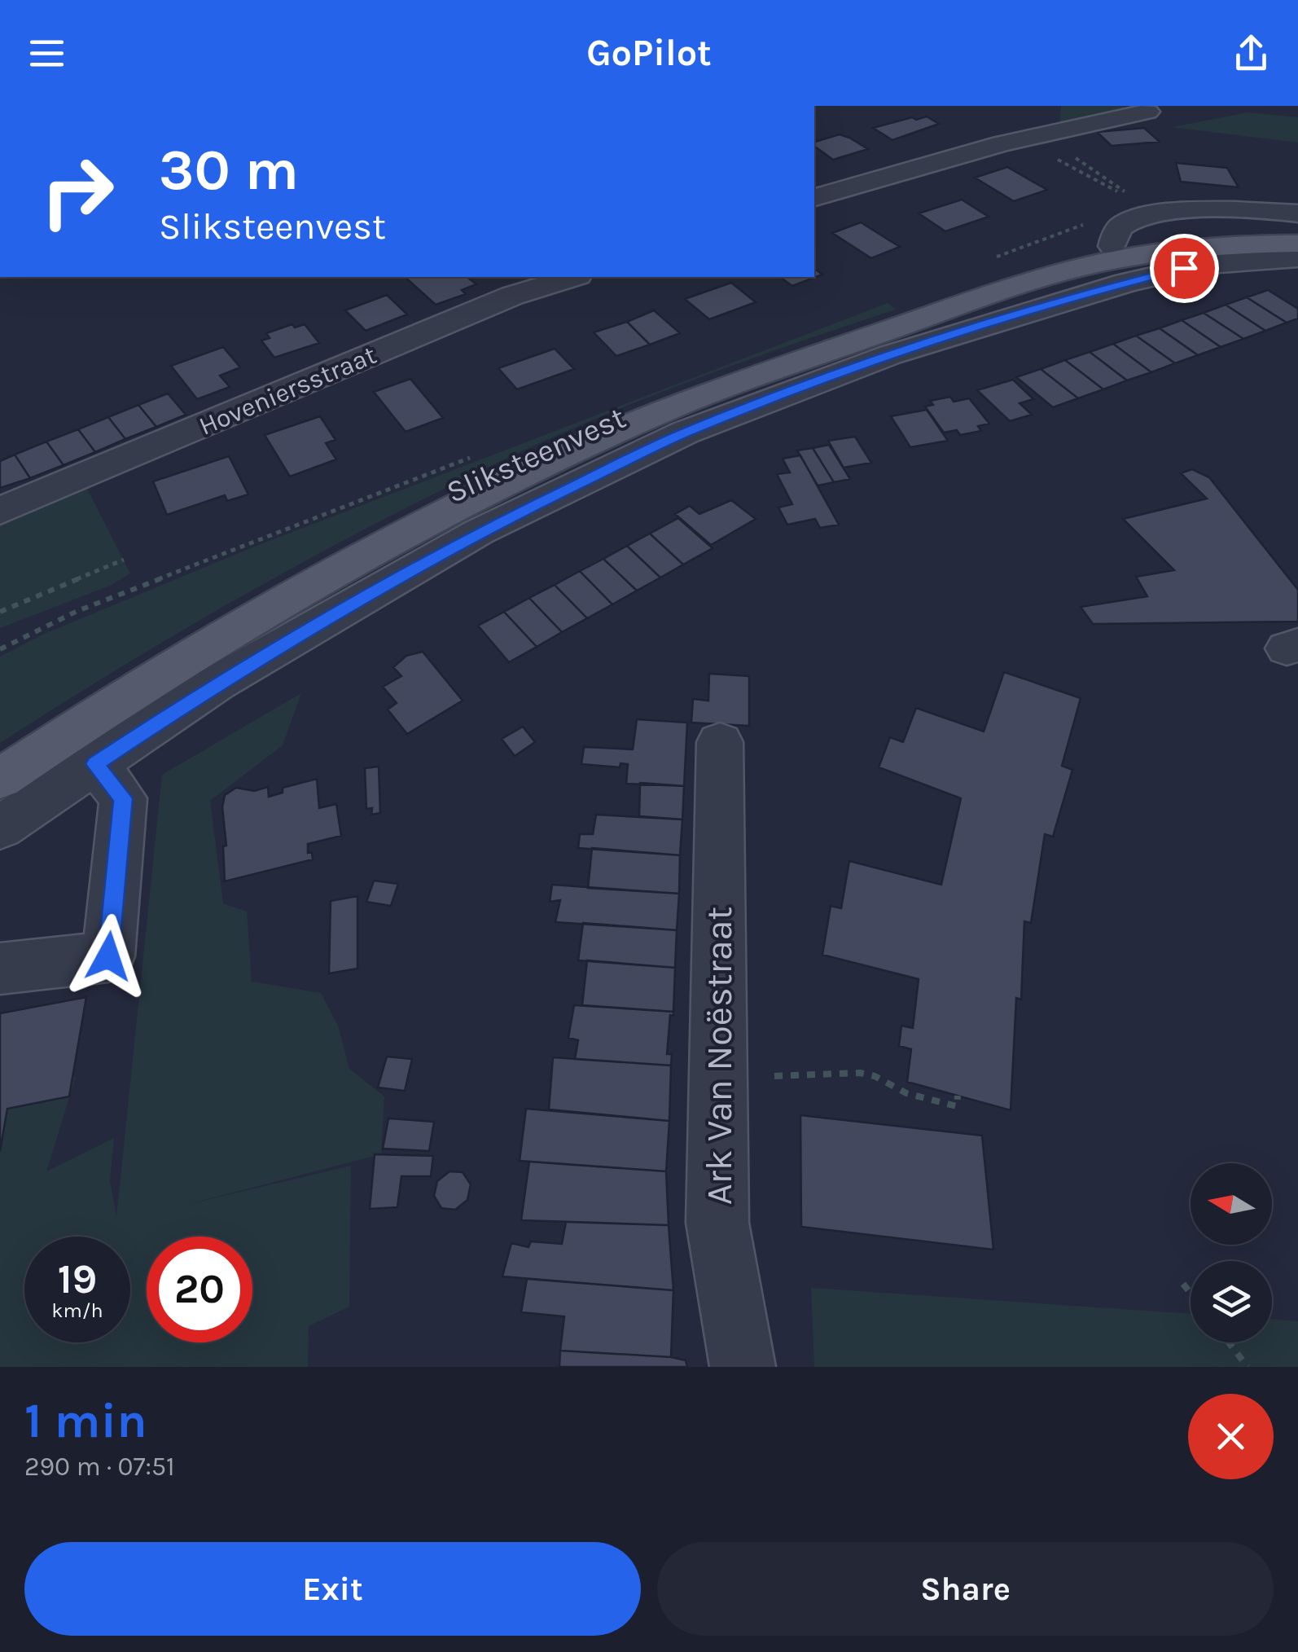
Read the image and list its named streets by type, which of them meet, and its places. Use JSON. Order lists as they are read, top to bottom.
{
  "streets": {
    "main road": ["Sliksteenvest"],
    "street": ["Hoveniersstraat", "Ark Van Noëstraat"]
  },
  "north": "left",
  "page": {
    "header": "GoPilot",
    "turn": ["30 m", "Sliksteenvest"],
    "speed": "19 km/h",
    "limit": "20",
    "heading": ["1 min", "290 m · 07:51"],
    "buttons": ["Exit", "Share"]
  }
}
